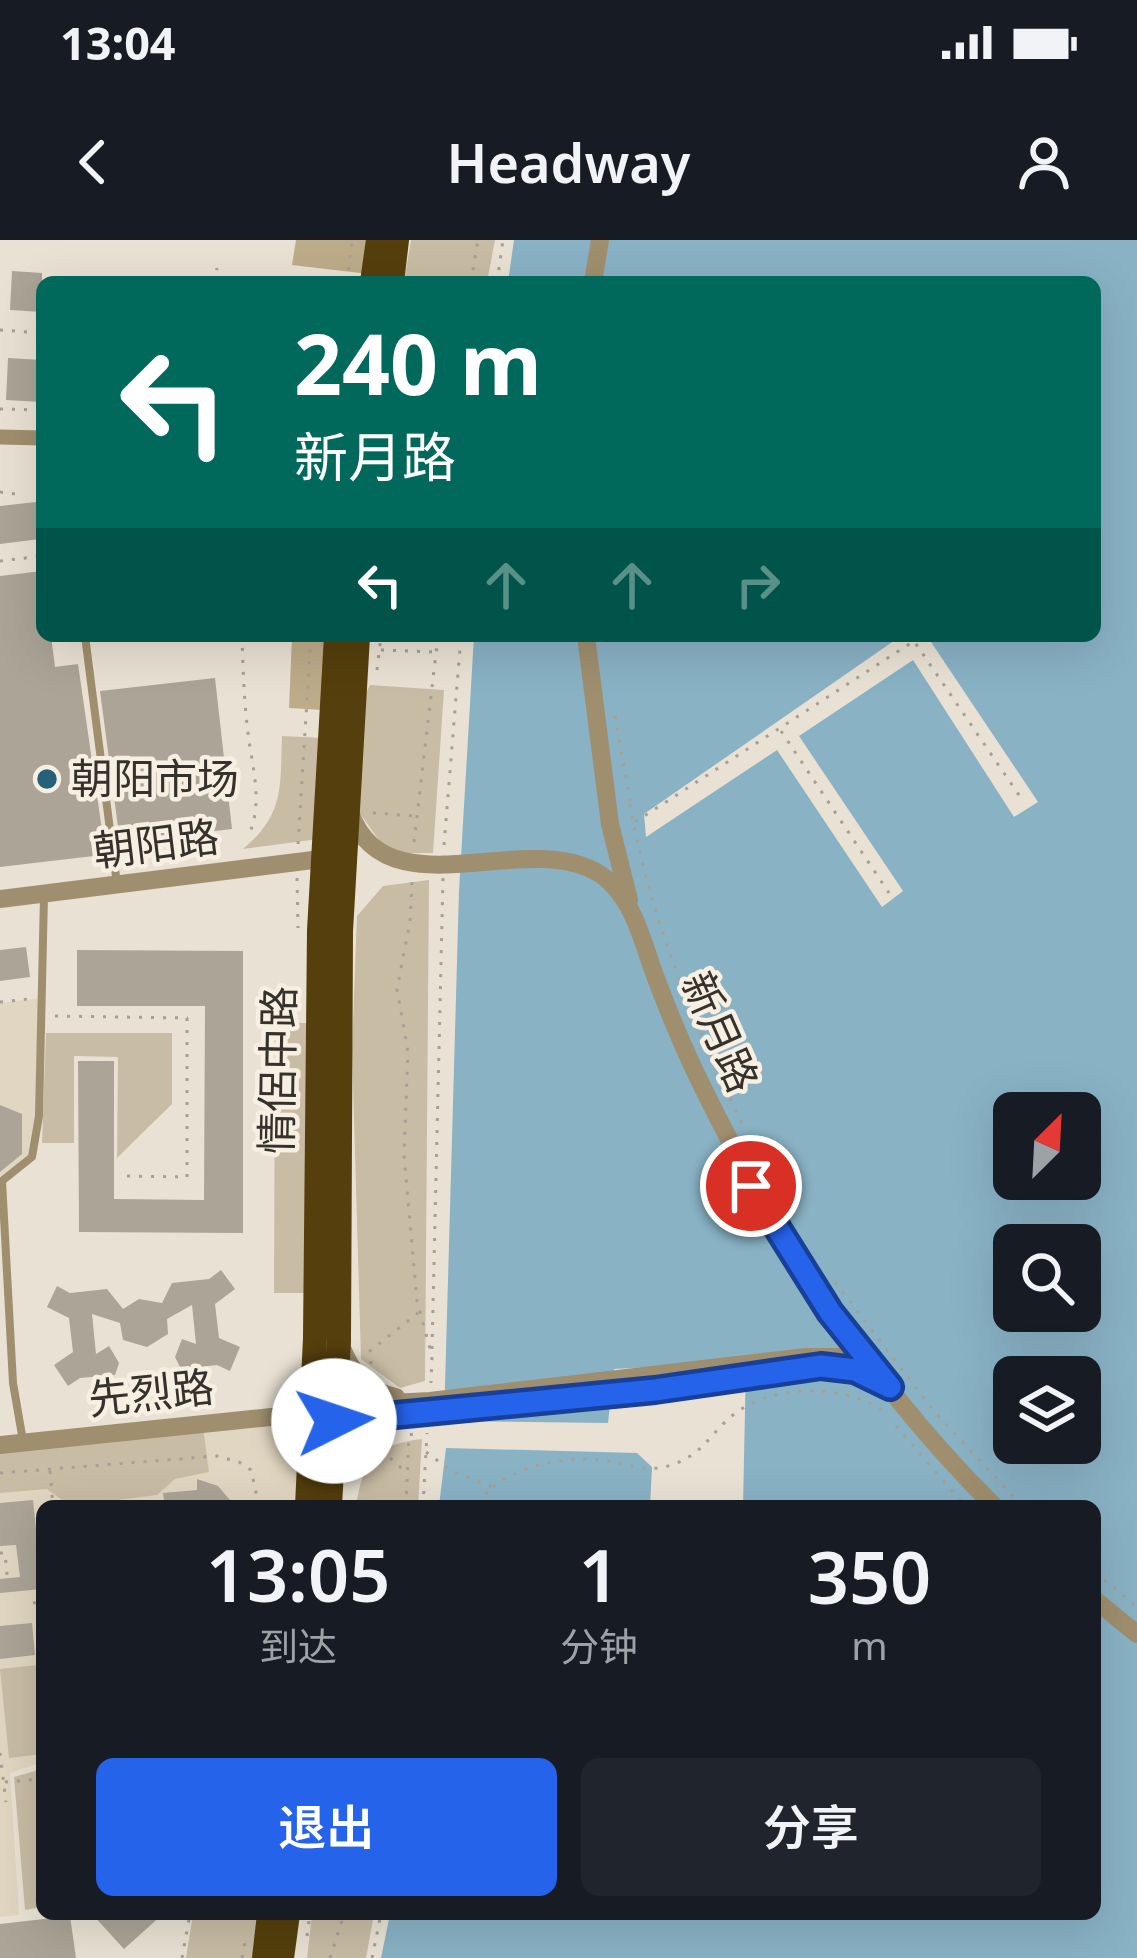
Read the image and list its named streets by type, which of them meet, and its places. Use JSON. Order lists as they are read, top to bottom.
{
  "streets": {
    "highway": ["情侶中路"],
    "street": ["朝阳路", "新月路", "先烈路"]
  },
  "crossings": [
    ["朝阳路", "情侶中路"],
    ["情侶中路", "先烈路"]
  ],
  "places": ["朝阳市场"],
  "north": "top right",
  "page": {
    "status": "13:04",
    "header": "Headway",
    "turn": ["240 m", "新月路"],
    "eta": [
      "13:05",
      "到达",
      "1",
      "分钟",
      "350",
      "m"
    ],
    "buttons": ["退出", "分享"]
  }
}
